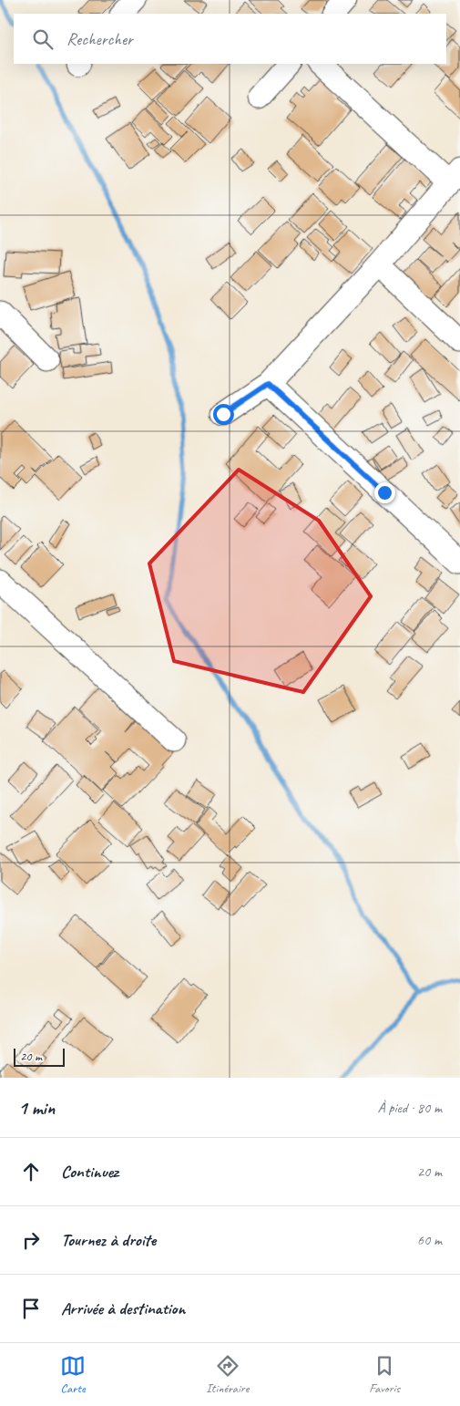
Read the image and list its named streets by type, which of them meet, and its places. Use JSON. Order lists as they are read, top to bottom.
{
  "scale_bar": "20 m",
  "page": {
    "search": "Rechercher",
    "scale": "20 m",
    "heading": ["1 min", "À pied · 80 m"],
    "list": [
      ["Continuez", "20 m"],
      ["Tournez à droite", "60 m"],
      "Arrivée à destination"
    ],
    "nav": ["Carte", "Itinéraire", "Favoris"]
  }
}
